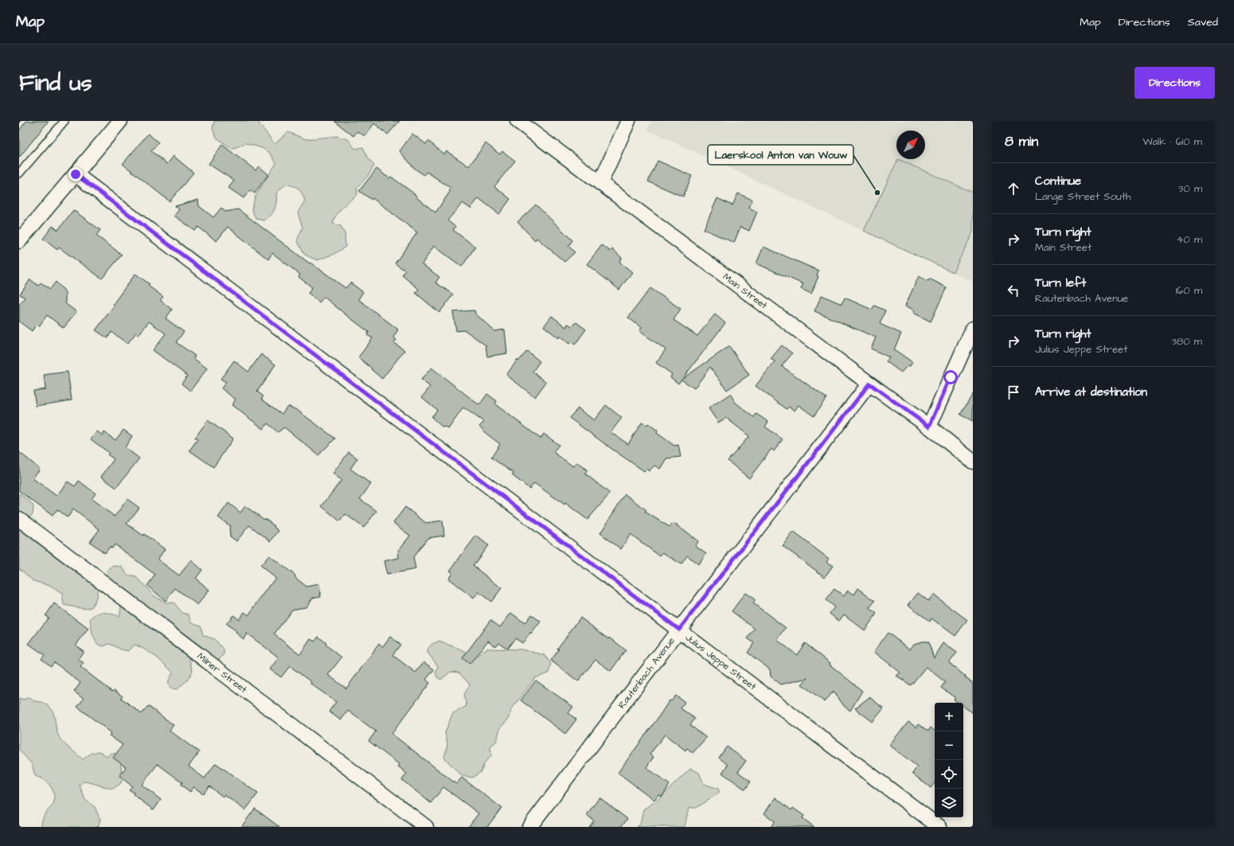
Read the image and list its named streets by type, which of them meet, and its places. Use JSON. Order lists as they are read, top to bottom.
{
  "streets": {
    "street": [
      "Main Street",
      "Julius Jeppe Street",
      "Rautenbach Avenue",
      "Milner Street"
    ]
  },
  "crossings": [
    ["Main Street", "Rautenbach Avenue"],
    ["Julius Jeppe Street", "Rautenbach Avenue"]
  ],
  "places": ["Laerskool Anton van Wouw"],
  "north": "top right",
  "page": {
    "header": "Map",
    "nav": ["Map", "Directions", "Saved"],
    "buttons": "Directions",
    "title": "Find us",
    "heading": ["8 min", "Walk · 610 m"],
    "list": [
      ["Continue", "Lange Street South", "30 m"],
      ["Turn right", "Main Street", "40 m"],
      ["Turn left", "Rautenbach Avenue", "160 m"],
      ["Turn right", "Julius Jeppe Street", "380 m"],
      "Arrive at destination"
    ],
    "map_buttons": ["+", "−"]
  }
}
